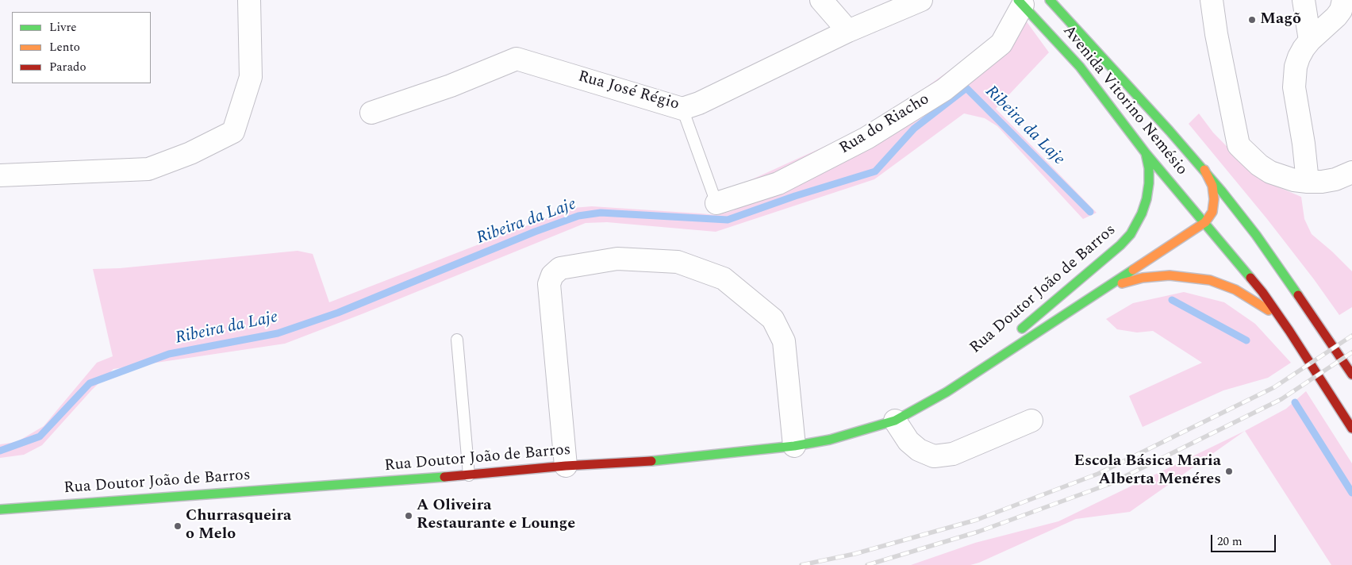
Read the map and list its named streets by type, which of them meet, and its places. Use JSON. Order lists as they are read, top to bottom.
{
  "streets": {
    "street": [
      "Rua José Régio",
      "Avenida Vitorino Nemésio",
      "Rua do Riacho",
      "Rua Doutor João de Barros"
    ]
  },
  "crossings": [
    ["Avenida Vitorino Nemésio", "Rua do Riacho"],
    ["Avenida Vitorino Nemésio", "Rua Doutor João de Barros"]
  ],
  "water": ["Ribeira da Laje"],
  "places": [
    "Magõ",
    "Escola Básica Maria Alberta Menéres",
    "A Oliveira Restaurante e Lounge",
    "Churrasqueira o Melo"
  ],
  "legend": ["Livre", "Lento", "Parado"],
  "scale_bar": "20 m"
}
